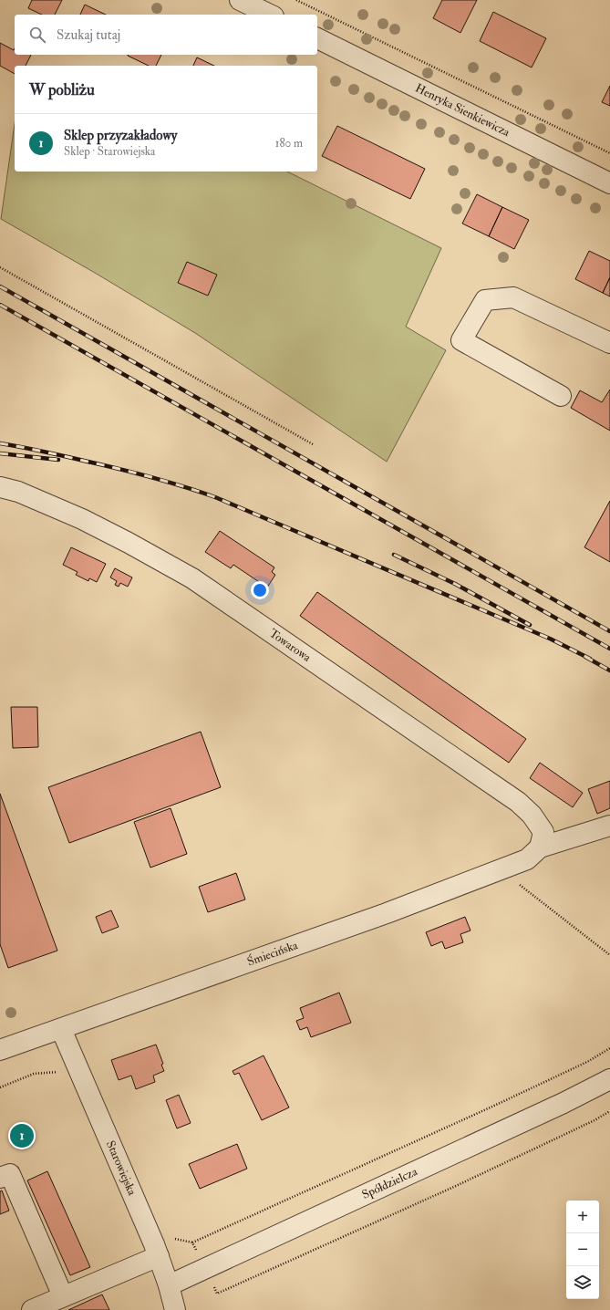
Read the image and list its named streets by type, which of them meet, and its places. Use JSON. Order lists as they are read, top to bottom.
{
  "streets": {
    "street": [
      "Henryka Sienkiewicza",
      "Towarowa",
      "Śmiecińska",
      "Starowiejska",
      "Spółdzielcza"
    ]
  },
  "crossings": [
    ["Towarowa", "Śmiecińska"],
    ["Śmiecińska", "Starowiejska"],
    ["Starowiejska", "Spółdzielcza"]
  ],
  "page": {
    "search": "Szukaj tutaj",
    "heading": "W pobliżu",
    "list": [
      {
        "mark": "1",
        "name": "Sklep przyzakładowy",
        "note": "Sklep · Starowiejska",
        "value": "180 m"
      }
    ],
    "pins": "1",
    "map_buttons": ["+", "−"]
  }
}
